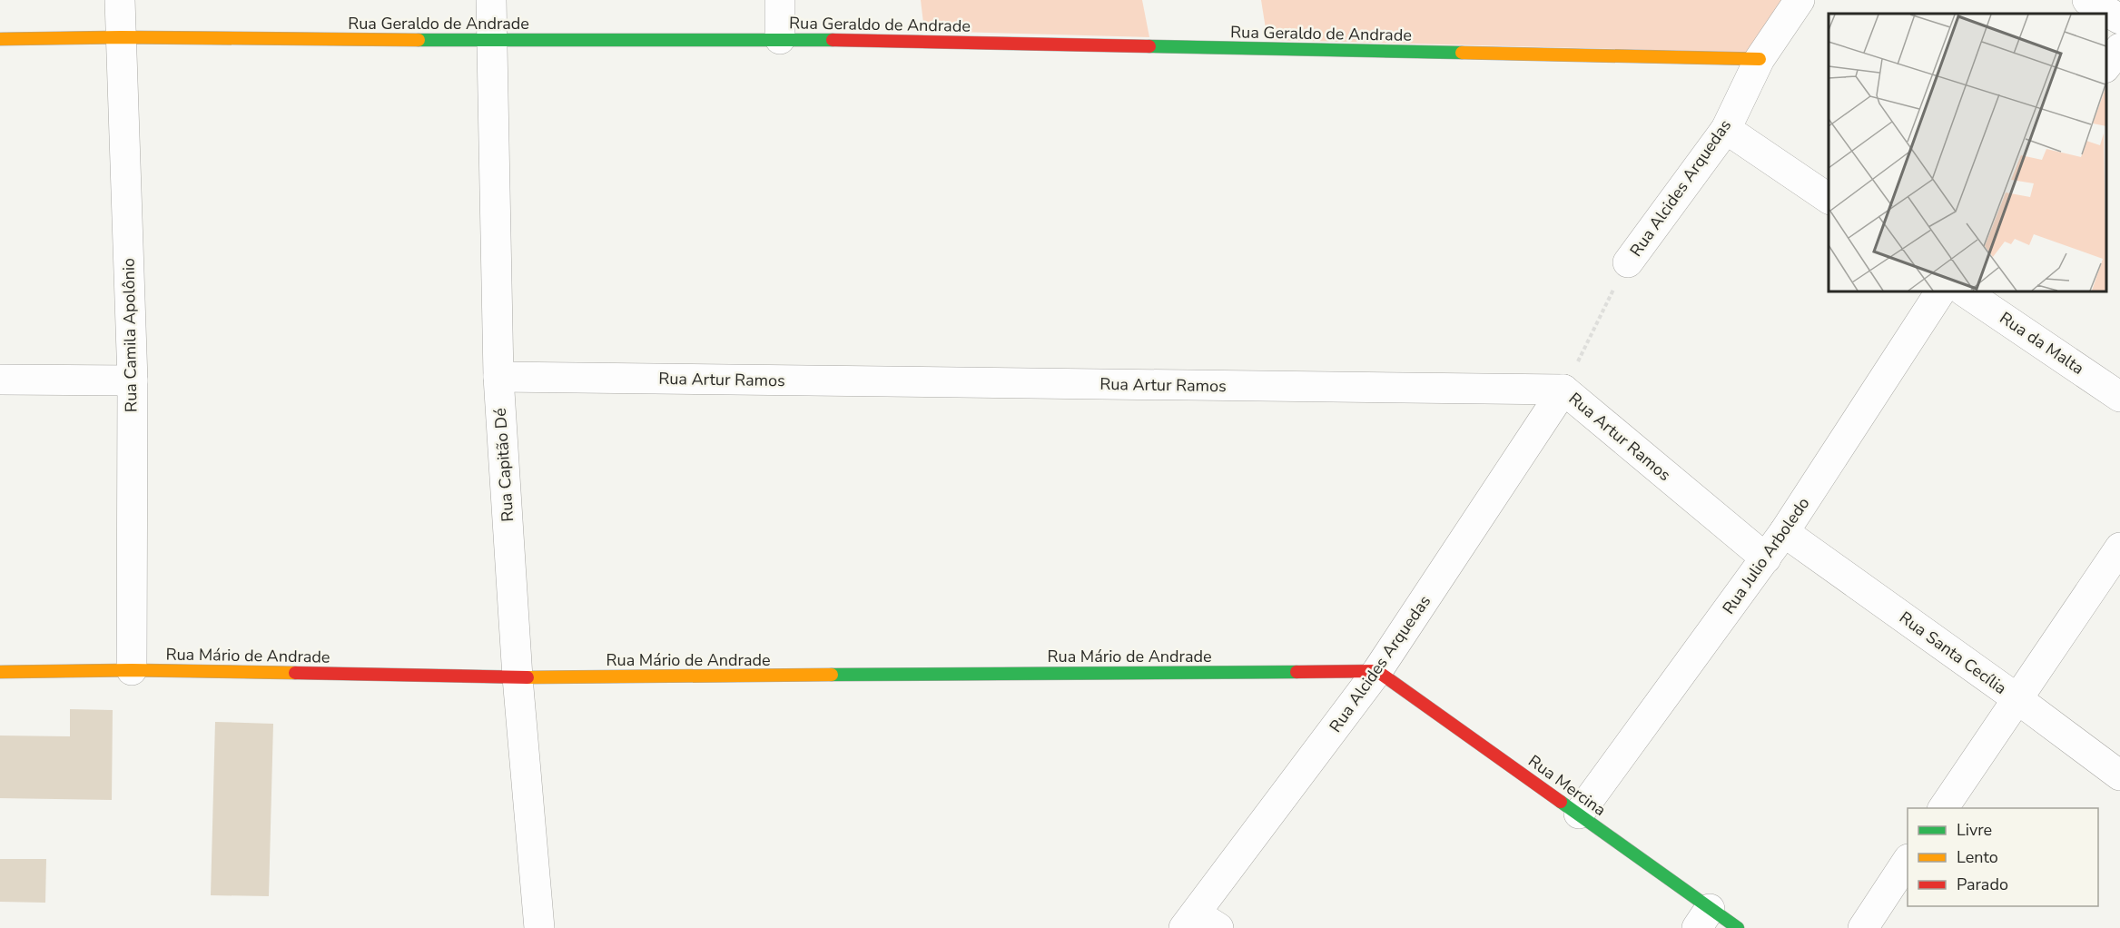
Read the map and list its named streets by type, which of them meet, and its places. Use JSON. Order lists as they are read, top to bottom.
{
  "streets": {
    "street": [
      "Rua Geraldo de Andrade",
      "Rua Alcides Arquedas",
      "Rua Camila Apolônio",
      "Rua da Malta",
      "Rua Artur Ramos",
      "Rua Capitão Dé",
      "Rua Julio Arboledo",
      "Rua Santa Cecília",
      "Rua Mário de Andrade",
      "Rua Mercina"
    ]
  },
  "crossings": [
    ["Rua Geraldo de Andrade", "Rua Alcides Arquedas"],
    ["Rua Geraldo de Andrade", "Rua Camila Apolônio"],
    ["Rua Geraldo de Andrade", "Rua Capitão Dé"],
    ["Rua Alcides Arquedas", "Rua Artur Ramos"],
    ["Rua Alcides Arquedas", "Rua Mário de Andrade"],
    ["Rua Alcides Arquedas", "Rua Mercina"],
    ["Rua Camila Apolônio", "Rua Mário de Andrade"],
    ["Rua Artur Ramos", "Rua Capitão Dé"],
    ["Rua Artur Ramos", "Rua Julio Arboledo"],
    ["Rua Capitão Dé", "Rua Mário de Andrade"],
    ["Rua Julio Arboledo", "Rua Santa Cecília"],
    ["Rua Julio Arboledo", "Rua Mercina"],
    ["Rua Mário de Andrade", "Rua Mercina"]
  ],
  "legend": ["Livre", "Lento", "Parado"]
}
